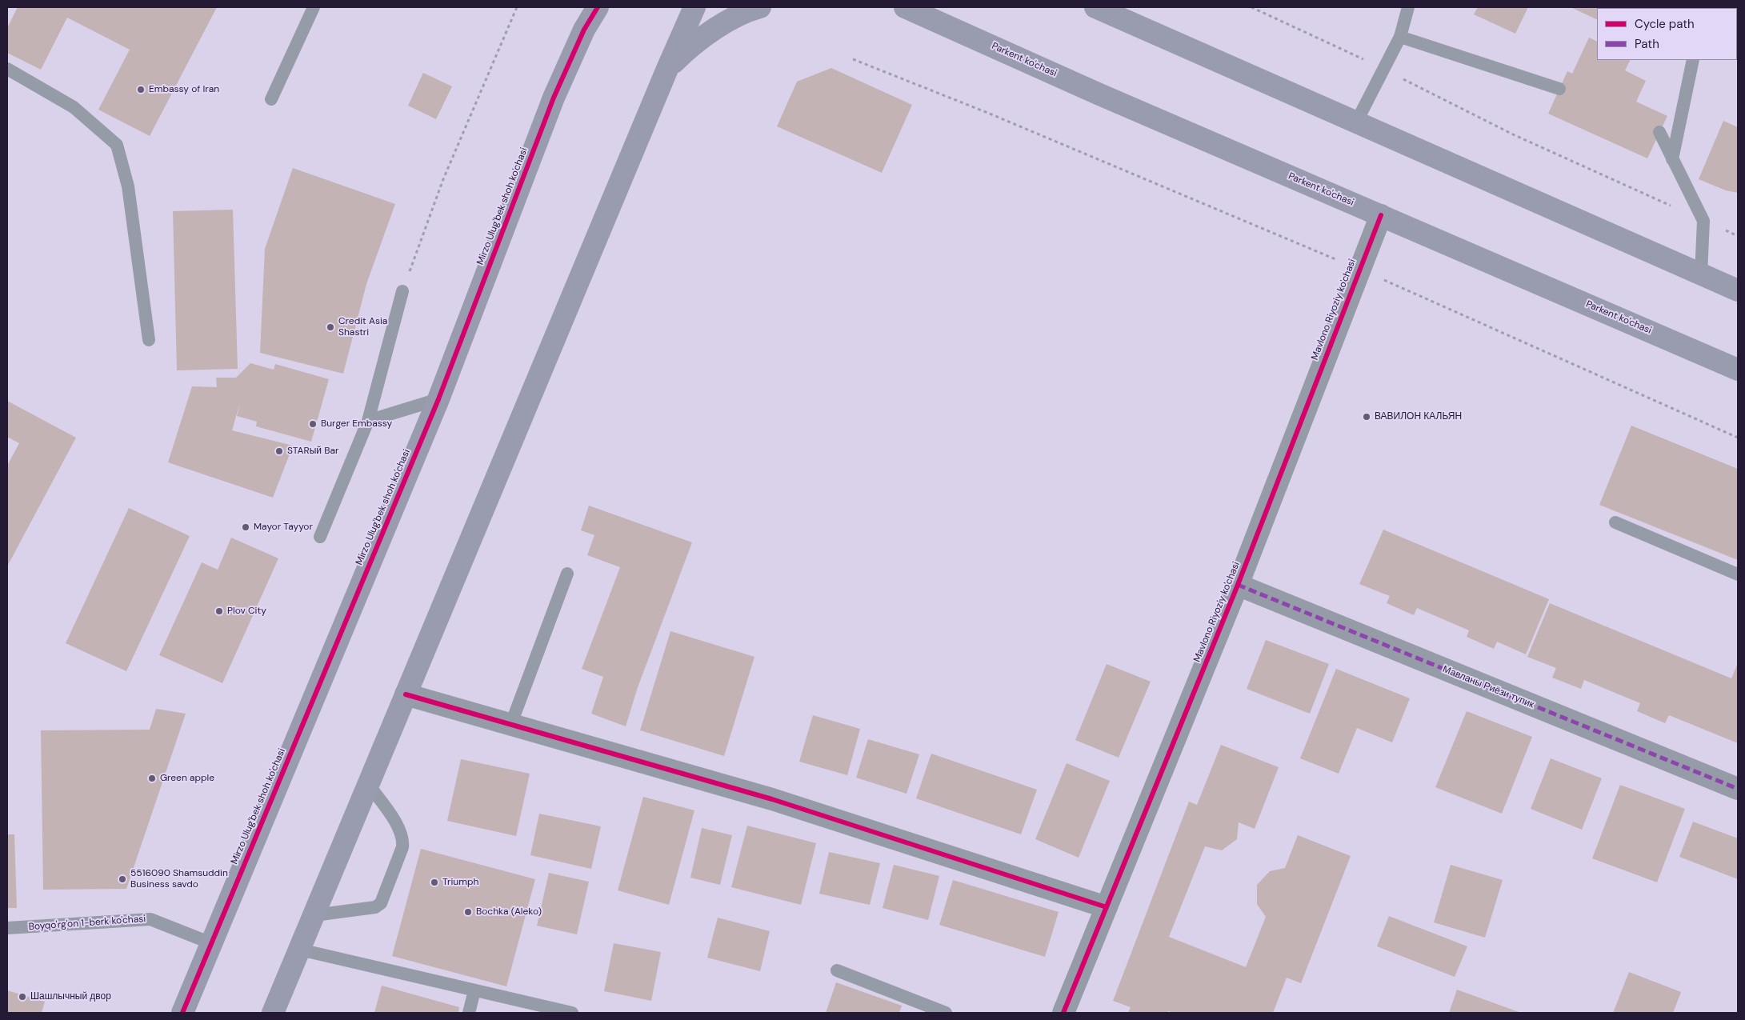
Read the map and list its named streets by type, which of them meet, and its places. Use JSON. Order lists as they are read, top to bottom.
{
  "streets": {
    "main road": ["Parkent ko'chasi", "Mirzo Ulug'bek shoh ko'chasi"],
    "street": ["Mavlono Riyoziy ko'chasi", "Мавланы Риёзи тупик"],
    "lane": ["Boyqo'rg'on 1-berk ko'chasi"]
  },
  "crossings": [
    ["Parkent ko'chasi", "Mavlono Riyoziy ko'chasi"],
    ["Mirzo Ulug'bek shoh ko'chasi", "Boyqo'rg'on 1-berk ko'chasi"],
    ["Mavlono Riyoziy ko'chasi", "Мавланы Риёзи тупик"]
  ],
  "places": [
    "Embassy of Iran",
    "Credit Asia Shastri",
    "ВАВИЛОН КАЛЬЯН",
    "Burger Embassy",
    "STARый Bar",
    "Mayor Tayyor",
    "Plov City",
    "Green apple",
    "5516090 Shamsuddin Business savdo",
    "Triumph",
    "Bochka (Aleko)",
    "Шашлычный двор"
  ],
  "legend": ["Cycle path", "Path"]
}
